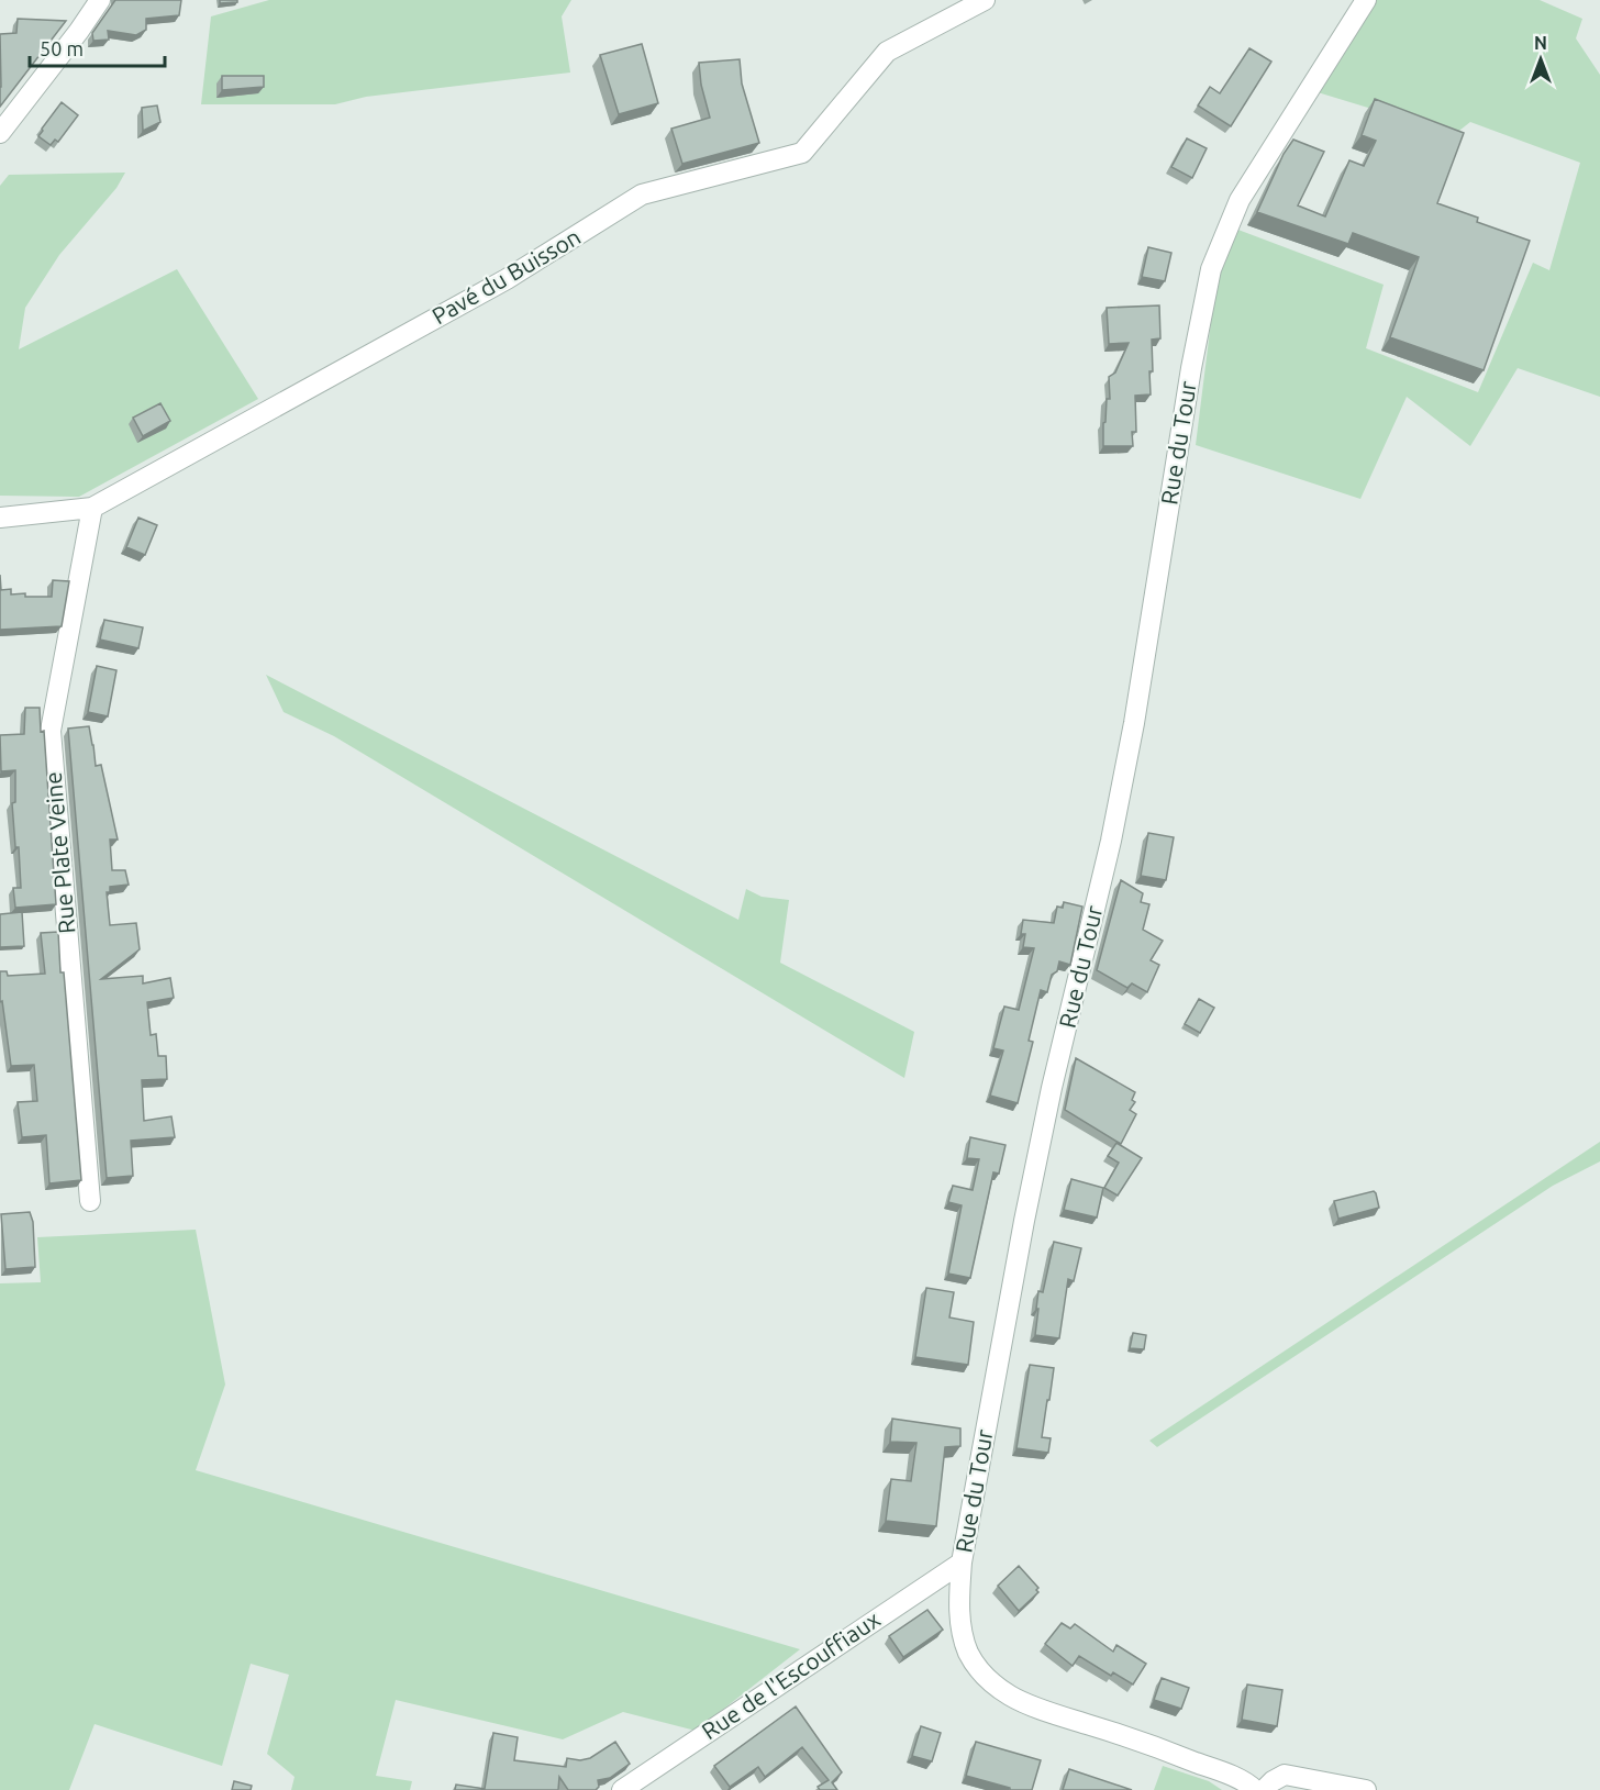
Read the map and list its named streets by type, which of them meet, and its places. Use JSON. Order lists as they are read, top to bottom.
{
  "streets": {
    "street": [
      "Pavé du Buisson",
      "Rue du Tour",
      "Rue Plate Veine",
      "Rue de l'Escouffiaux"
    ]
  },
  "crossings": [
    ["Pavé du Buisson", "Rue Plate Veine"],
    ["Rue du Tour", "Rue de l'Escouffiaux"]
  ],
  "scale_bar": "50 m",
  "north": "top"
}
